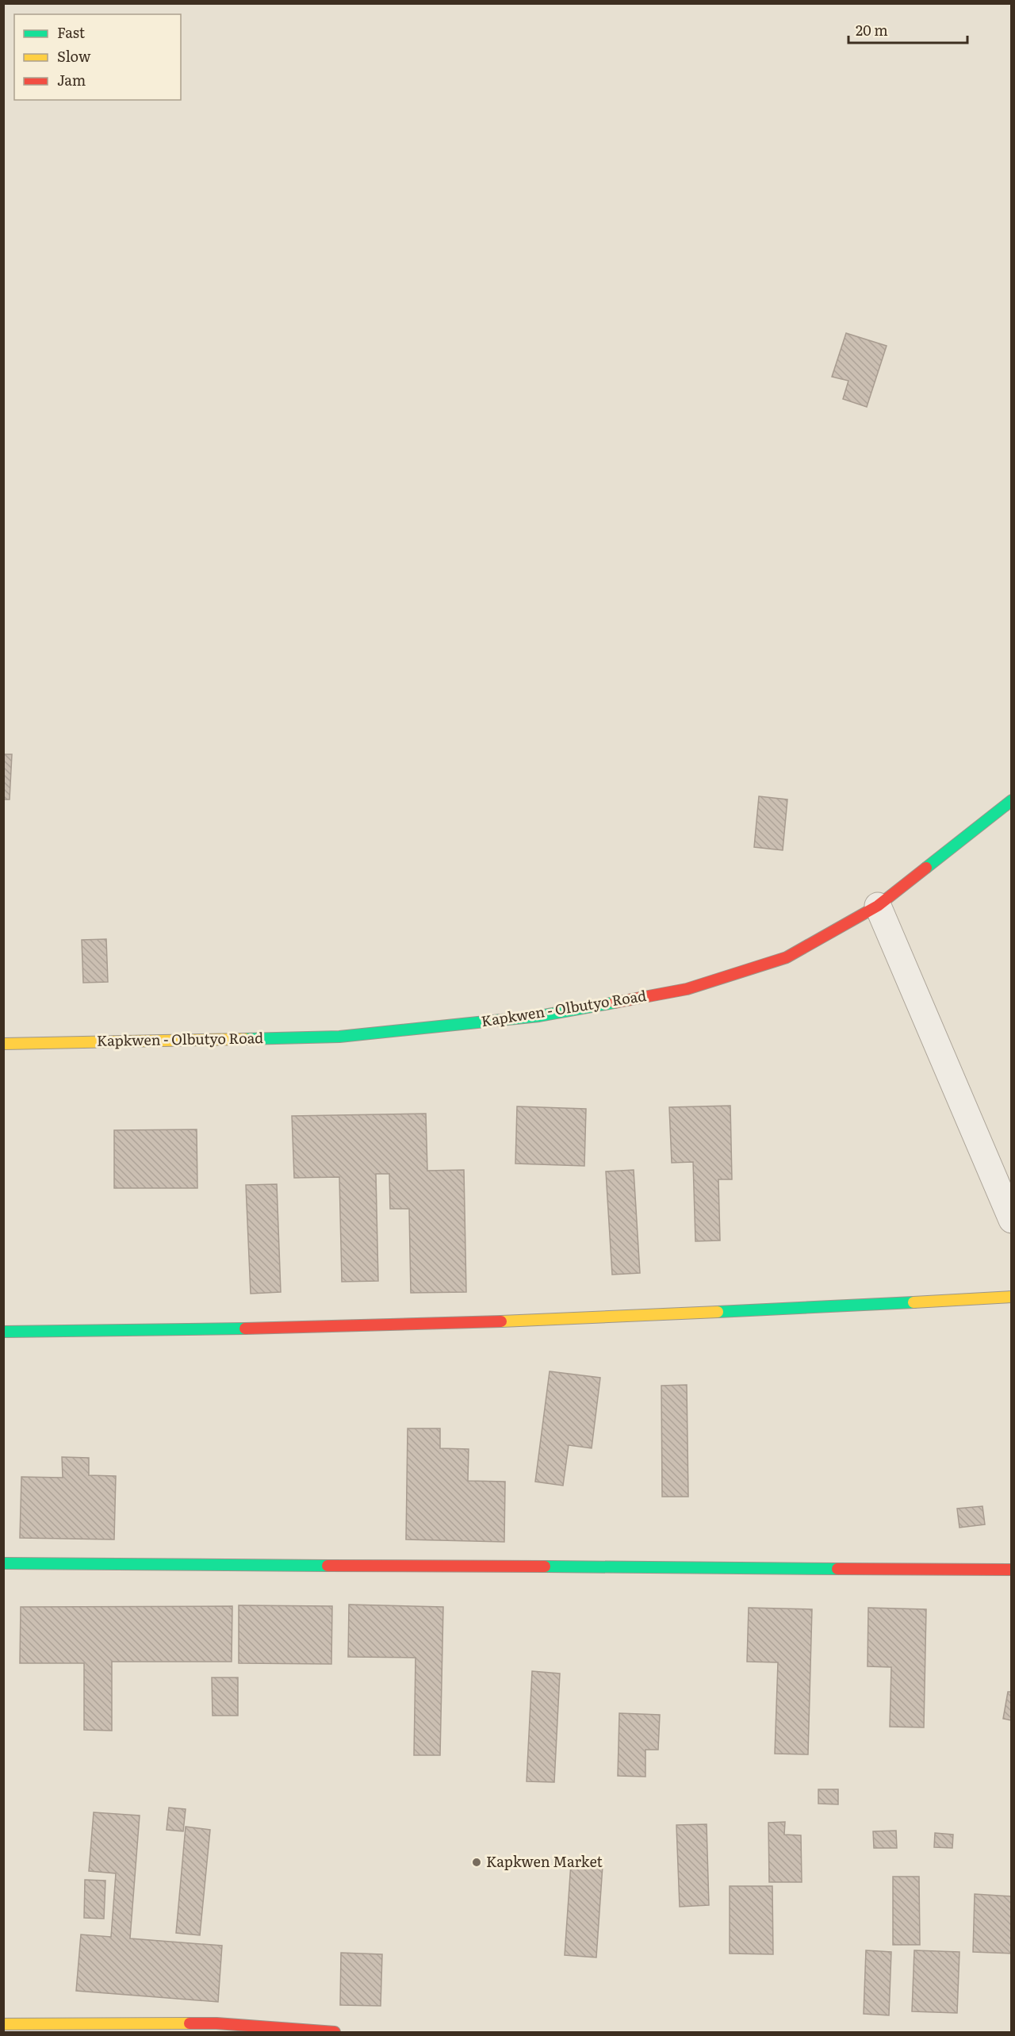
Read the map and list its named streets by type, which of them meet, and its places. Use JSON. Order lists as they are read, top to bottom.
{
  "streets": {
    "street": ["Kapkwen - Olbutyo Road"]
  },
  "places": ["Kapkwen Market"],
  "legend": ["Fast", "Slow", "Jam"],
  "scale_bar": "20 m"
}
